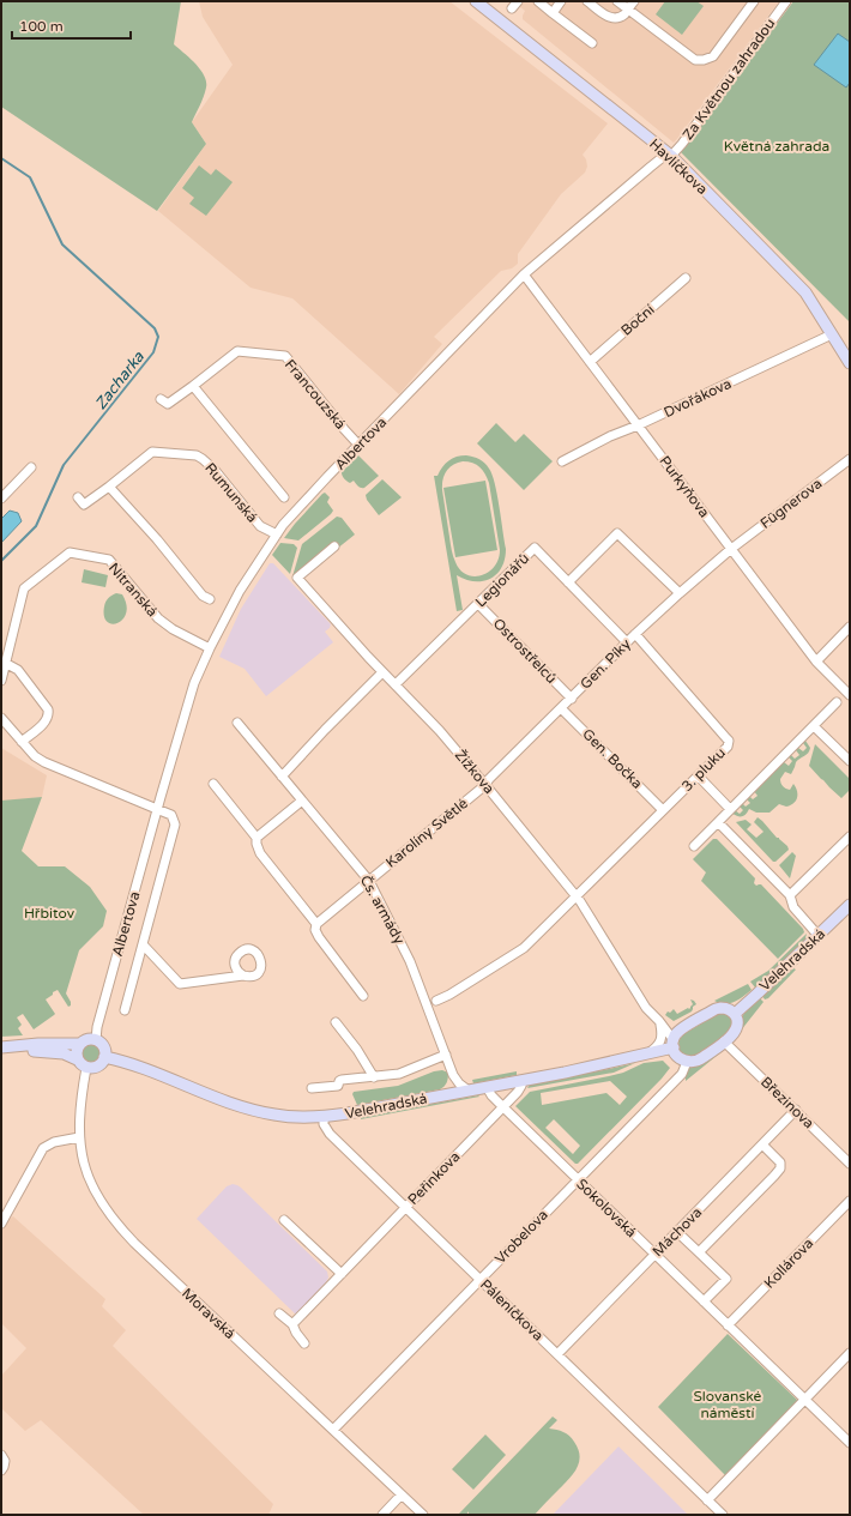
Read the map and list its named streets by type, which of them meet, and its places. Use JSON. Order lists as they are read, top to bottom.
{
  "streets": {
    "main road": ["Havlíčkova", "Velehradská"],
    "street": [
      "Za Květnou zahradou",
      "Boční",
      "Francouzská",
      "Dvořákova",
      "Albertova",
      "Purkyňova",
      "Rumunská",
      "Fügnerova",
      "Legionářů",
      "Nitranská",
      "Ostrostřelců",
      "Gen. Píky",
      "Gen. Bočka",
      "3. pluku",
      "Žižkova",
      "Karolíny Světlé",
      "Čs. armády",
      "Březinova",
      "Peřinkova",
      "Sokolovská",
      "Máchova",
      "Vrobelova",
      "Kollárova",
      "Páleníčkova",
      "Moravská"
    ]
  },
  "crossings": [
    ["Za Květnou zahradou", "Havlíčkova"],
    ["Za Květnou zahradou", "Albertova"],
    ["Havlíčkova", "Dvořákova"],
    ["Havlíčkova", "Albertova"],
    ["Boční", "Purkyňova"],
    ["Francouzská", "Albertova"],
    ["Dvořákova", "Purkyňova"],
    ["Albertova", "Purkyňova"],
    ["Albertova", "Rumunská"],
    ["Albertova", "Nitranská"],
    ["Albertova", "Velehradská"],
    ["Albertova", "Moravská"],
    ["Purkyňova", "Fügnerova"],
    ["Purkyňova", "Gen. Píky"],
    ["Fügnerova", "Gen. Píky"],
    ["Legionářů", "Ostrostřelců"],
    ["Legionářů", "Gen. Píky"],
    ["Legionářů", "Žižkova"],
    ["Ostrostřelců", "Gen. Píky"],
    ["Gen. Píky", "Gen. Bočka"],
    ["Gen. Píky", "3. pluku"],
    ["Gen. Píky", "Žižkova"],
    ["Gen. Píky", "Karolíny Světlé"],
    ["Gen. Bočka", "3. pluku"],
    ["3. pluku", "Žižkova"],
    ["Žižkova", "Karolíny Světlé"],
    ["Žižkova", "Velehradská"],
    ["Karolíny Světlé", "Čs. armády"],
    ["Velehradská", "Peřinkova"],
    ["Velehradská", "Sokolovská"],
    ["Velehradská", "Páleníčkova"],
    ["Velehradská", "Moravská"],
    ["Březinova", "Máchova"],
    ["Peřinkova", "Sokolovská"],
    ["Peřinkova", "Páleníčkova"],
    ["Sokolovská", "Máchova"],
    ["Sokolovská", "Vrobelova"],
    ["Sokolovská", "Kollárova"],
    ["Máchova", "Páleníčkova"],
    ["Vrobelova", "Páleníčkova"],
    ["Vrobelova", "Moravská"]
  ],
  "water": ["Zacharka"],
  "parks": ["Květná zahrada", "Hřbitov", "Slovanské náměstí"],
  "scale_bar": "100 m"
}
